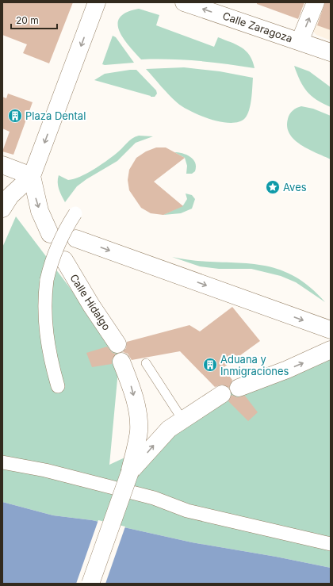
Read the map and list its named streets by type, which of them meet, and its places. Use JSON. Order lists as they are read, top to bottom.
{
  "streets": {
    "main road": ["Calle Zaragoza", "Calle Hidalgo"]
  },
  "one_way": ["Calle Zaragoza"],
  "places": {
    "building": ["Plaza Dental", "Aduana y Inmigraciones"],
    "place": ["Aves"]
  },
  "scale_bar": "20 m"
}
